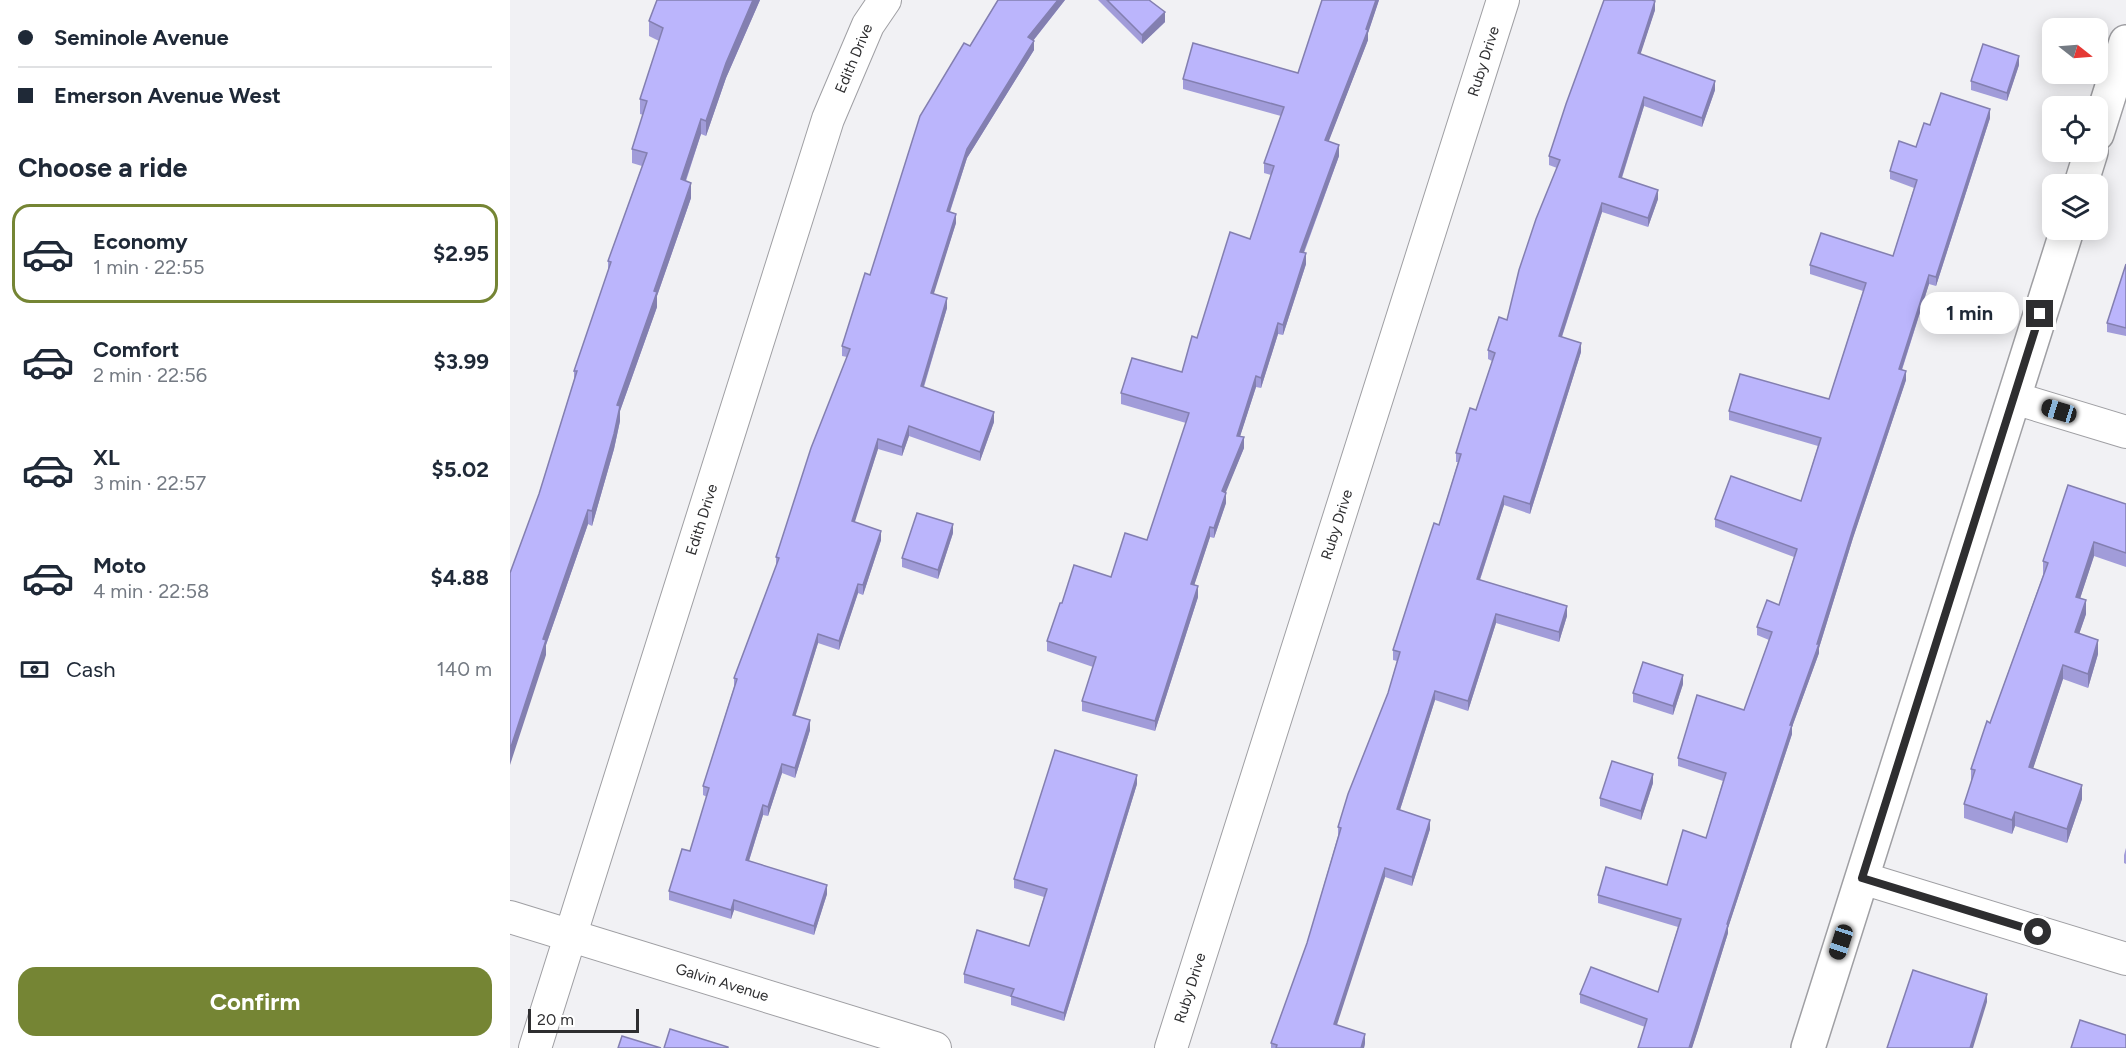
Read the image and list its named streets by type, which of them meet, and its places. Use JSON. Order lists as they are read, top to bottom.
{
  "streets": {
    "street": ["Edith Drive", "Ruby Drive", "Galvin Avenue"]
  },
  "crossings": [
    ["Edith Drive", "Galvin Avenue"]
  ],
  "scale_bar": "20 m",
  "north": "right",
  "page": {
    "banner": ["Seminole Avenue", "Emerson Avenue West"],
    "heading": "Choose a ride",
    "list": [
      {
        "name": "Economy",
        "note": "1 min · 22:55",
        "value": "$2.95"
      },
      {
        "name": "Comfort",
        "note": "2 min · 22:56",
        "value": "$3.99"
      },
      {
        "name": "XL",
        "note": "3 min · 22:57",
        "value": "$5.02"
      },
      {
        "name": "Moto",
        "note": "4 min · 22:58",
        "value": "$4.88"
      }
    ],
    "bubble": "1 min",
    "pay": ["Cash", "140 m"],
    "buttons": "Confirm",
    "scale": "20 m"
  }
}
